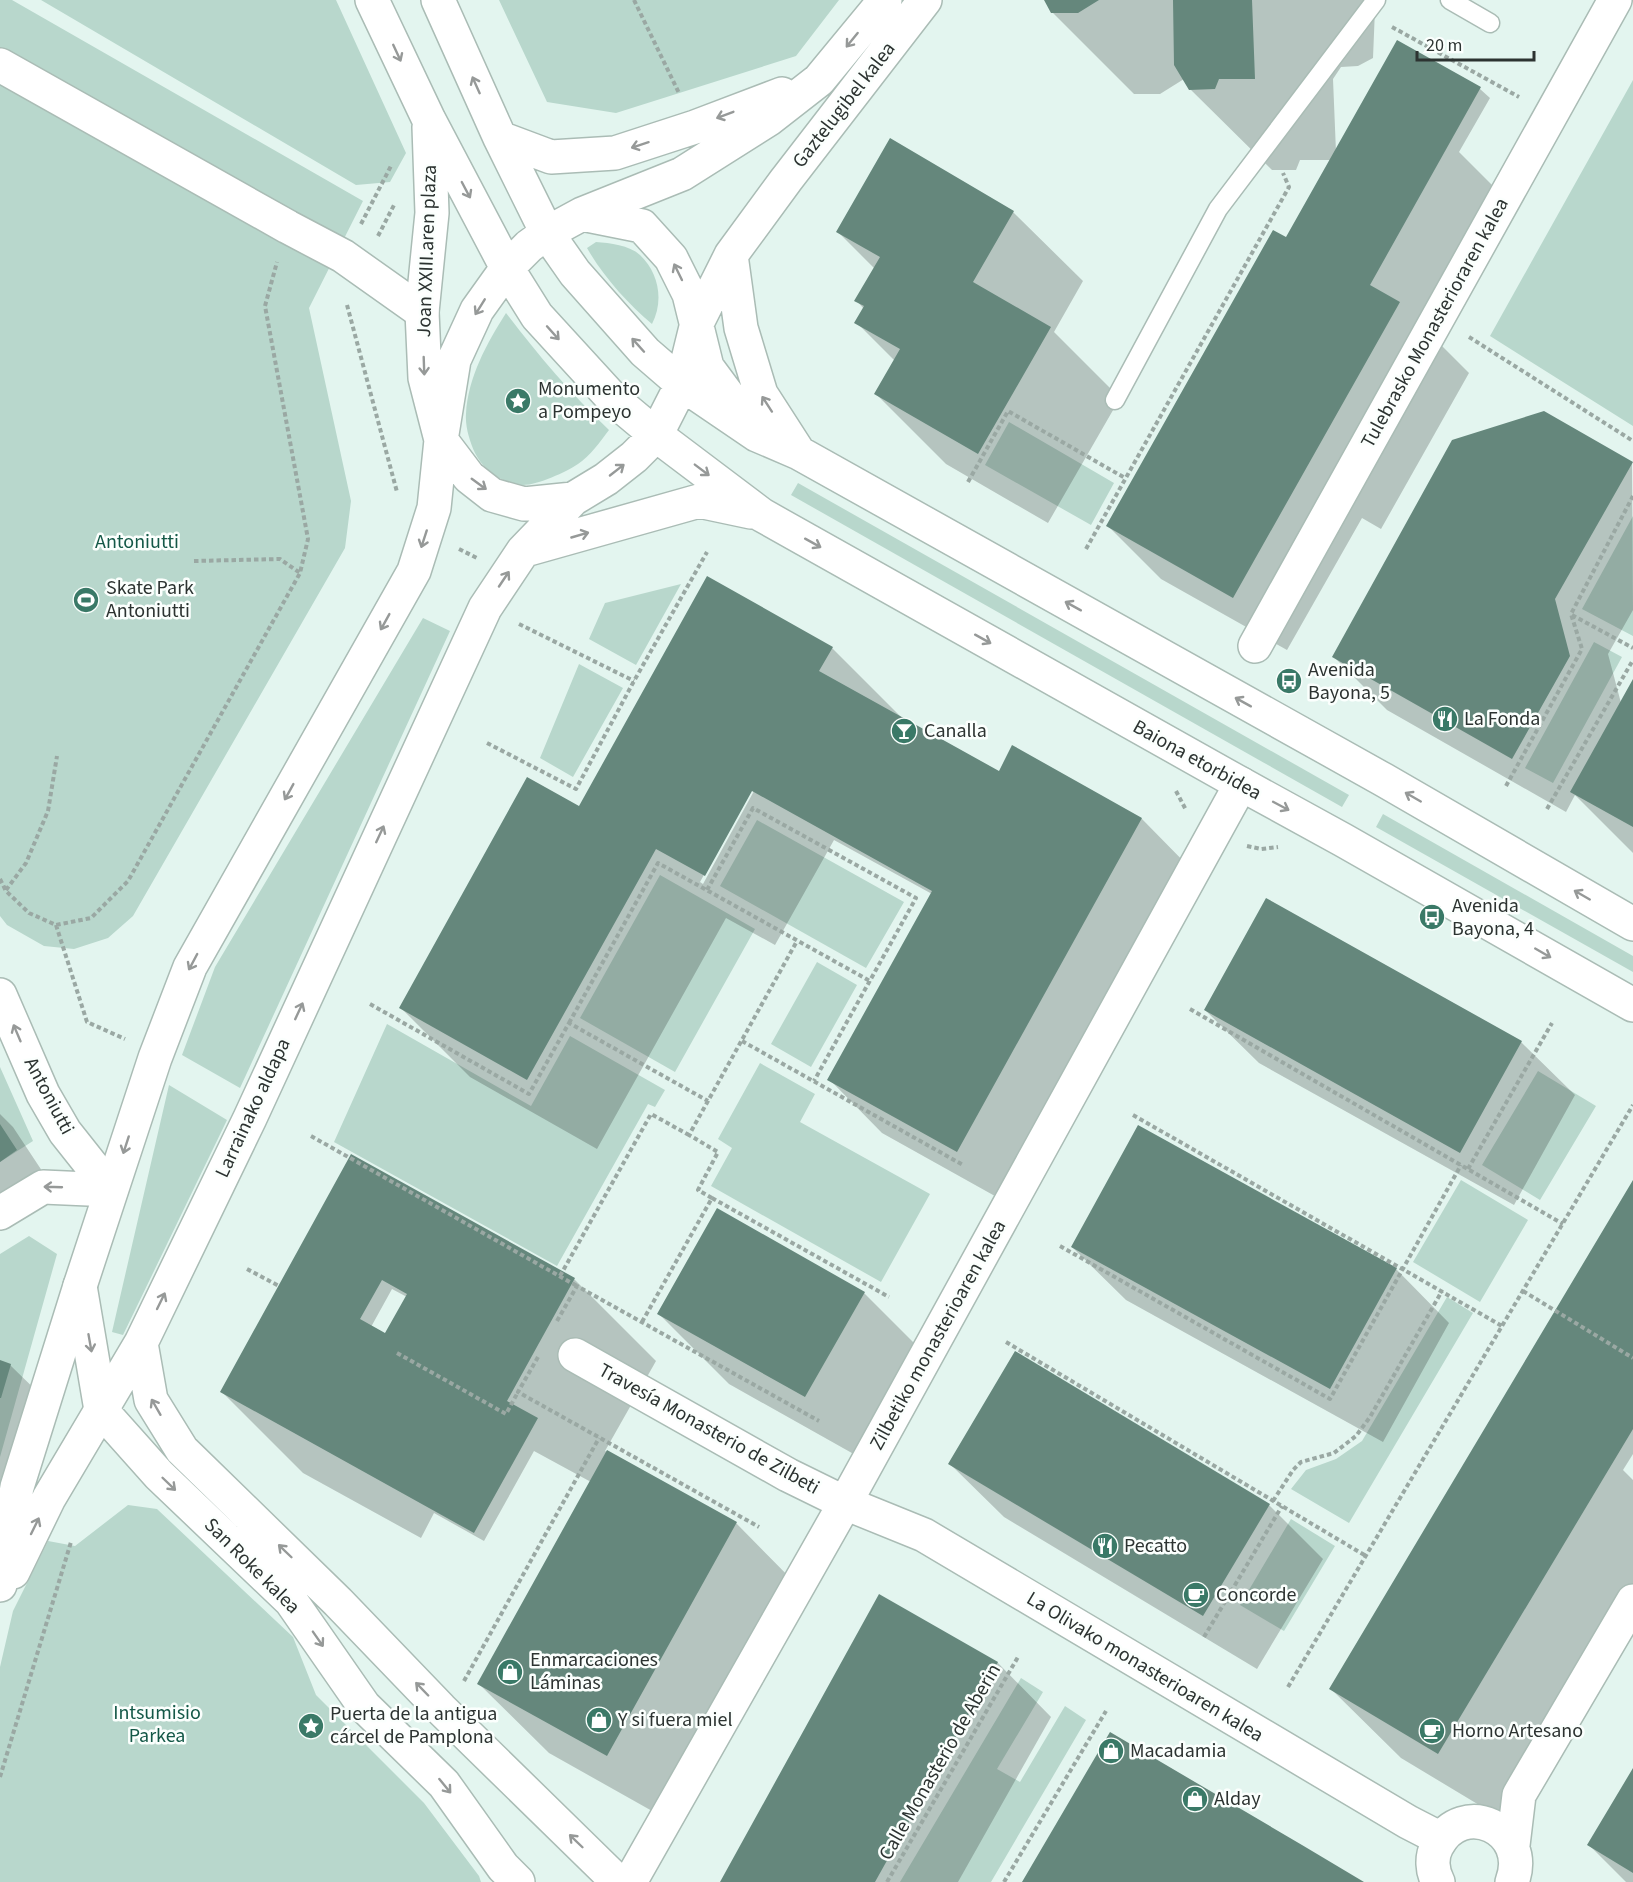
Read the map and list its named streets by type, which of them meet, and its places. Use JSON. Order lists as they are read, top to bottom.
{
  "streets": {
    "street": [
      "Gaztelugibel kalea",
      "Joan XXIII.aren plaza",
      "Tulebrasko Monasterioraren kalea",
      "Baiona etorbidea",
      "Antoniutti",
      "Larrainako aldapa",
      "Zilbetiko monasterioaren kalea",
      "Travesía Monasterio de Zilbeti",
      "San Roke kalea",
      "La Olivako monasterioaren kalea"
    ],
    "path": ["Calle Monasterio de Aberin"]
  },
  "crossings": [
    ["Gaztelugibel kalea", "Joan XXIII.aren plaza"],
    ["Joan XXIII.aren plaza", "Baiona etorbidea"],
    ["Joan XXIII.aren plaza", "Antoniutti"],
    ["Joan XXIII.aren plaza", "Larrainako aldapa"],
    ["Baiona etorbidea", "Zilbetiko monasterioaren kalea"],
    ["Larrainako aldapa", "San Roke kalea"],
    ["Zilbetiko monasterioaren kalea", "Travesía Monasterio de Zilbeti"],
    ["Zilbetiko monasterioaren kalea", "La Olivako monasterioaren kalea"],
    ["Travesía Monasterio de Zilbeti", "La Olivako monasterioaren kalea"]
  ],
  "one_way": ["Antoniutti"],
  "parks": ["Antoniutti", "Intsumisio Parkea"],
  "places": {
    "place": ["Monumento a Pompeyo", "Puerta de la antigua cárcel de Pamplona"],
    "sports": ["Skate Park Antoniutti"],
    "bus stop": ["Avenida Bayona, 5", "Avenida Bayona, 4"],
    "restaurant": ["La Fonda", "Pecatto"],
    "bar": ["Canalla"],
    "cafe": ["Concorde", "Horno Artesano"],
    "shop": [
      "Enmarcaciones Láminas",
      "Y si fuera miel",
      "Macadamia",
      "Alday"
    ]
  },
  "scale_bar": "20 m"
}
